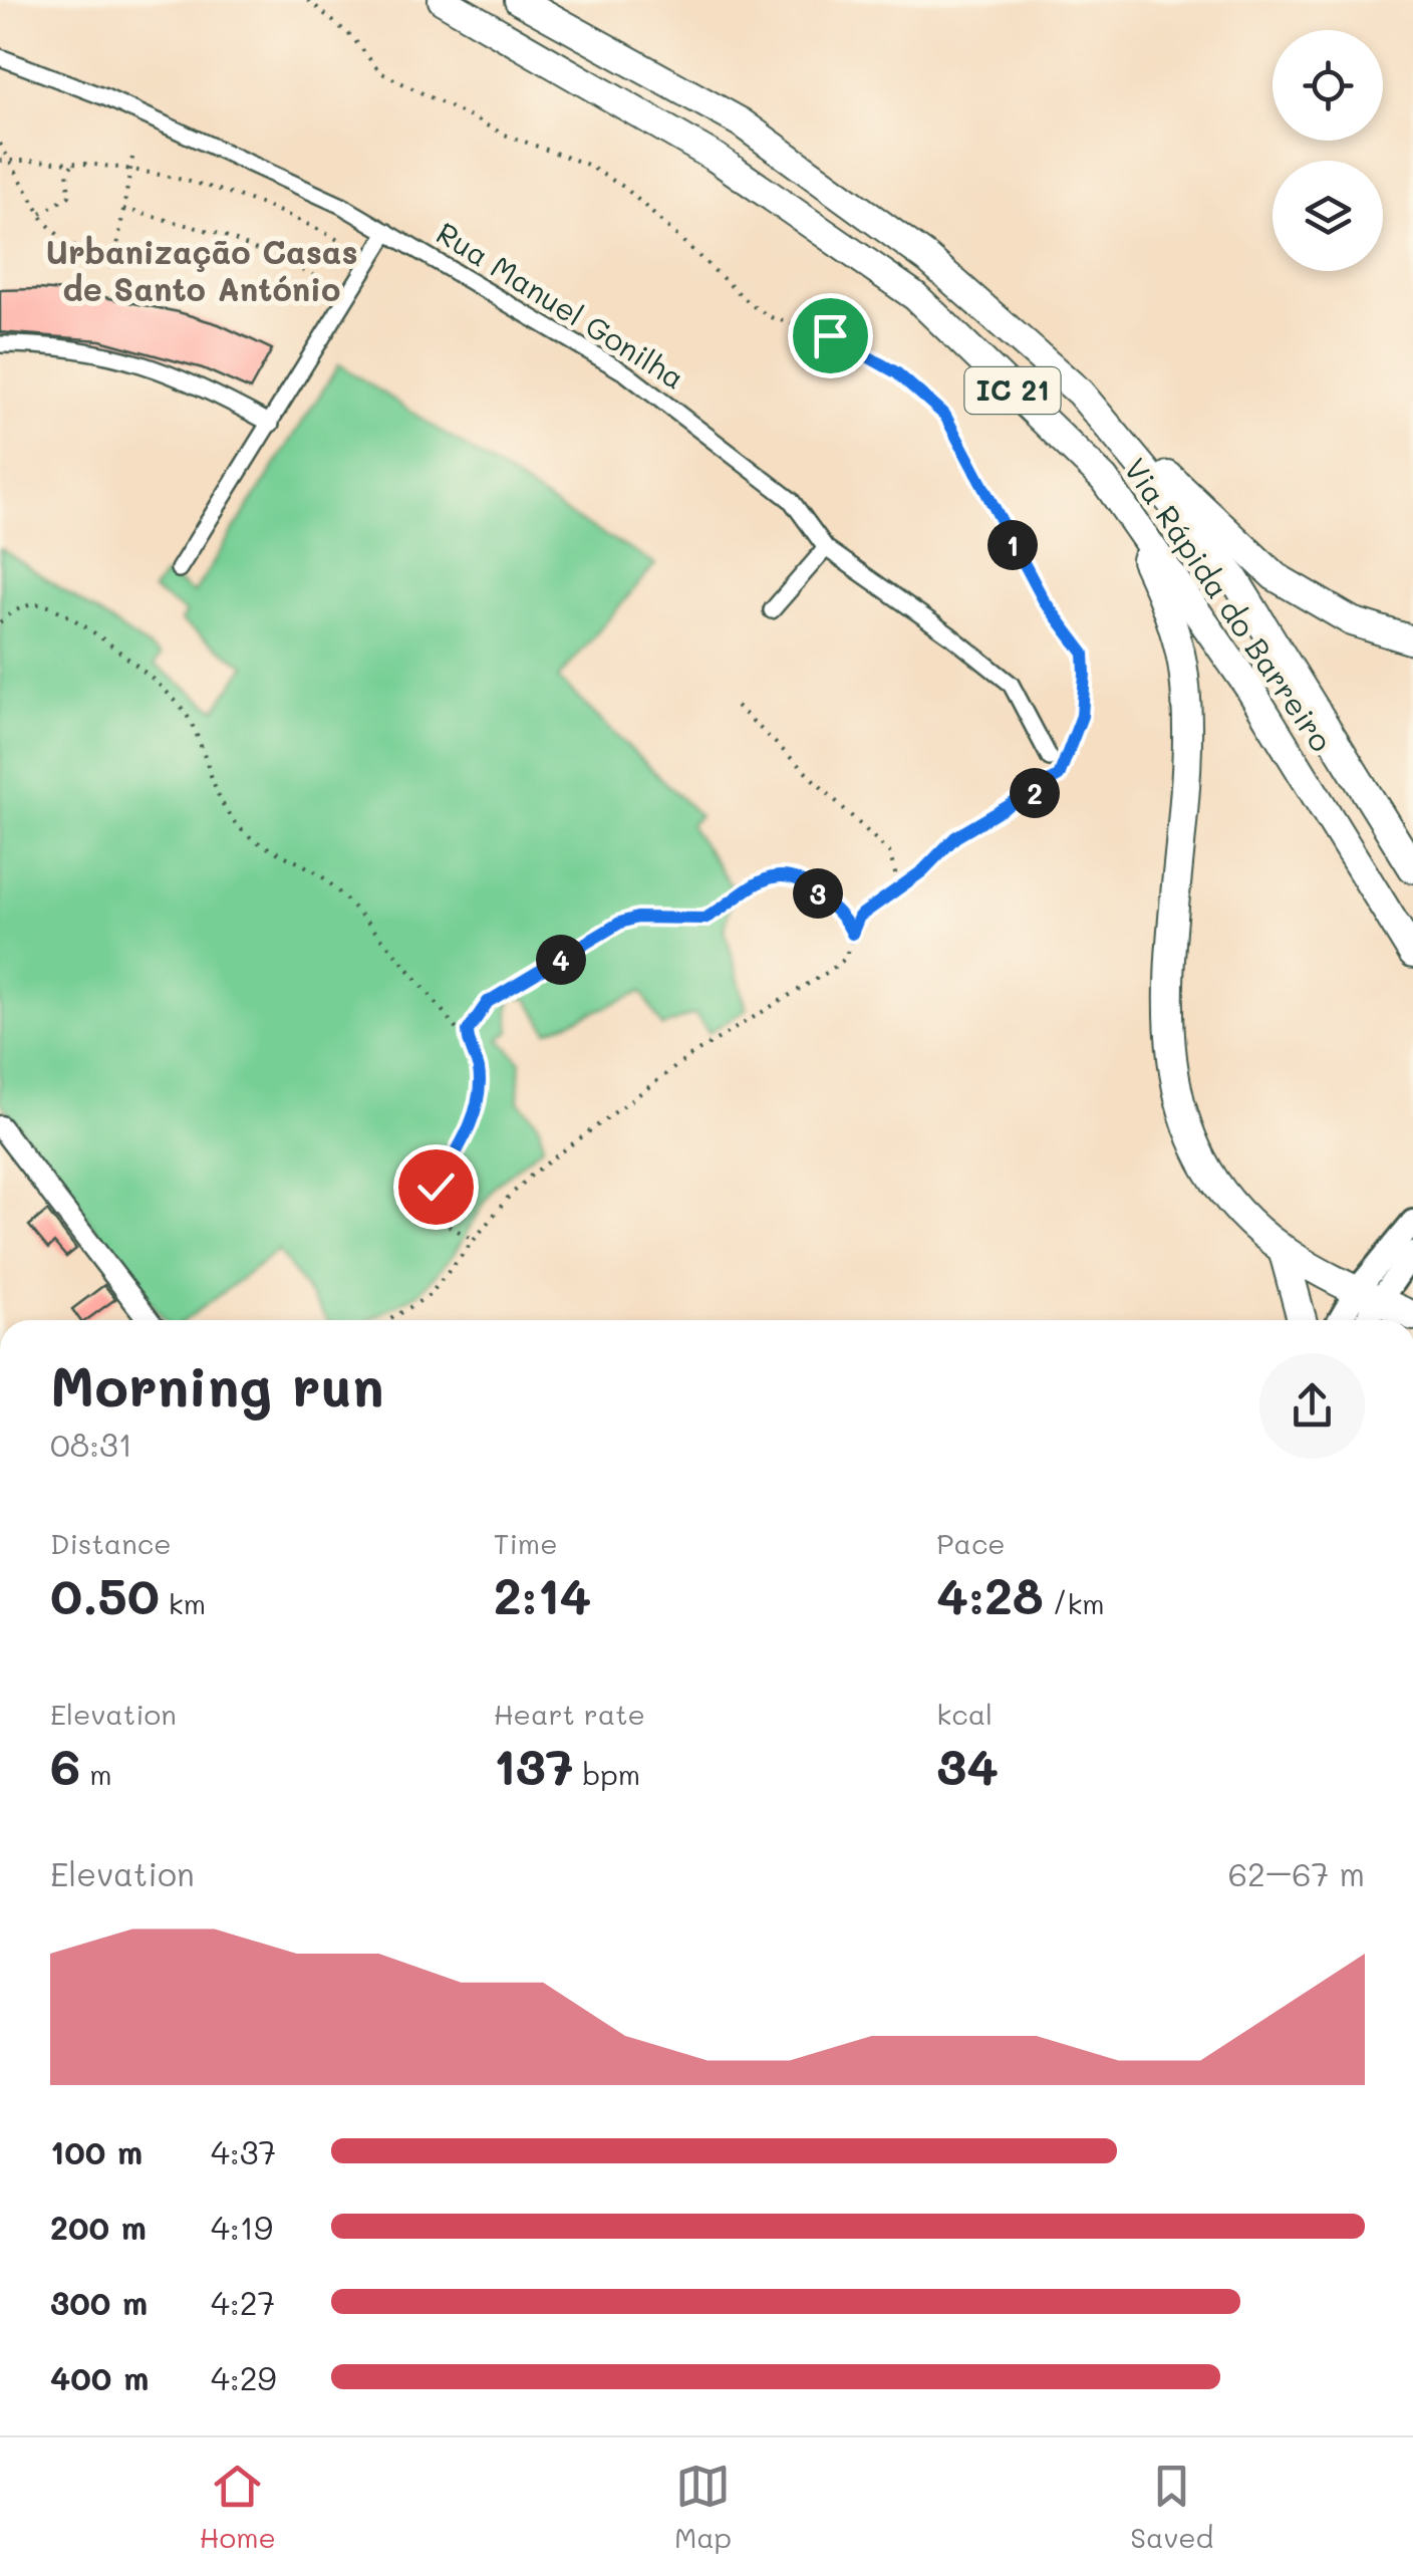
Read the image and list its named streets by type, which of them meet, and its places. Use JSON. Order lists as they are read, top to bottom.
{
  "streets": {
    "highway": ["IC 21", "Via Rápida do Barreiro"],
    "street": ["Rua Manuel Gonilha"]
  },
  "districts": ["Urbanização Casas de Santo António"],
  "page": {
    "pins": [
      "1",
      "2",
      "3",
      "4"
    ],
    "heading": ["Morning run", "08:31"],
    "stats": [
      ["Distance", "0.50 km"],
      ["Time", "2:14"],
      ["Pace", "4:28 /km"],
      ["Elevation", "6 m"],
      ["Heart rate", "137 bpm"],
      ["kcal", "34"]
    ],
    "chart": ["Elevation", "62–67 m"],
    "list": [
      {
        "name": "100 m",
        "note": "4:37"
      },
      {
        "name": "200 m",
        "note": "4:19"
      },
      {
        "name": "300 m",
        "note": "4:27"
      },
      {
        "name": "400 m",
        "note": "4:29"
      }
    ],
    "tabs": ["Home", "Map", "Saved"]
  }
}
